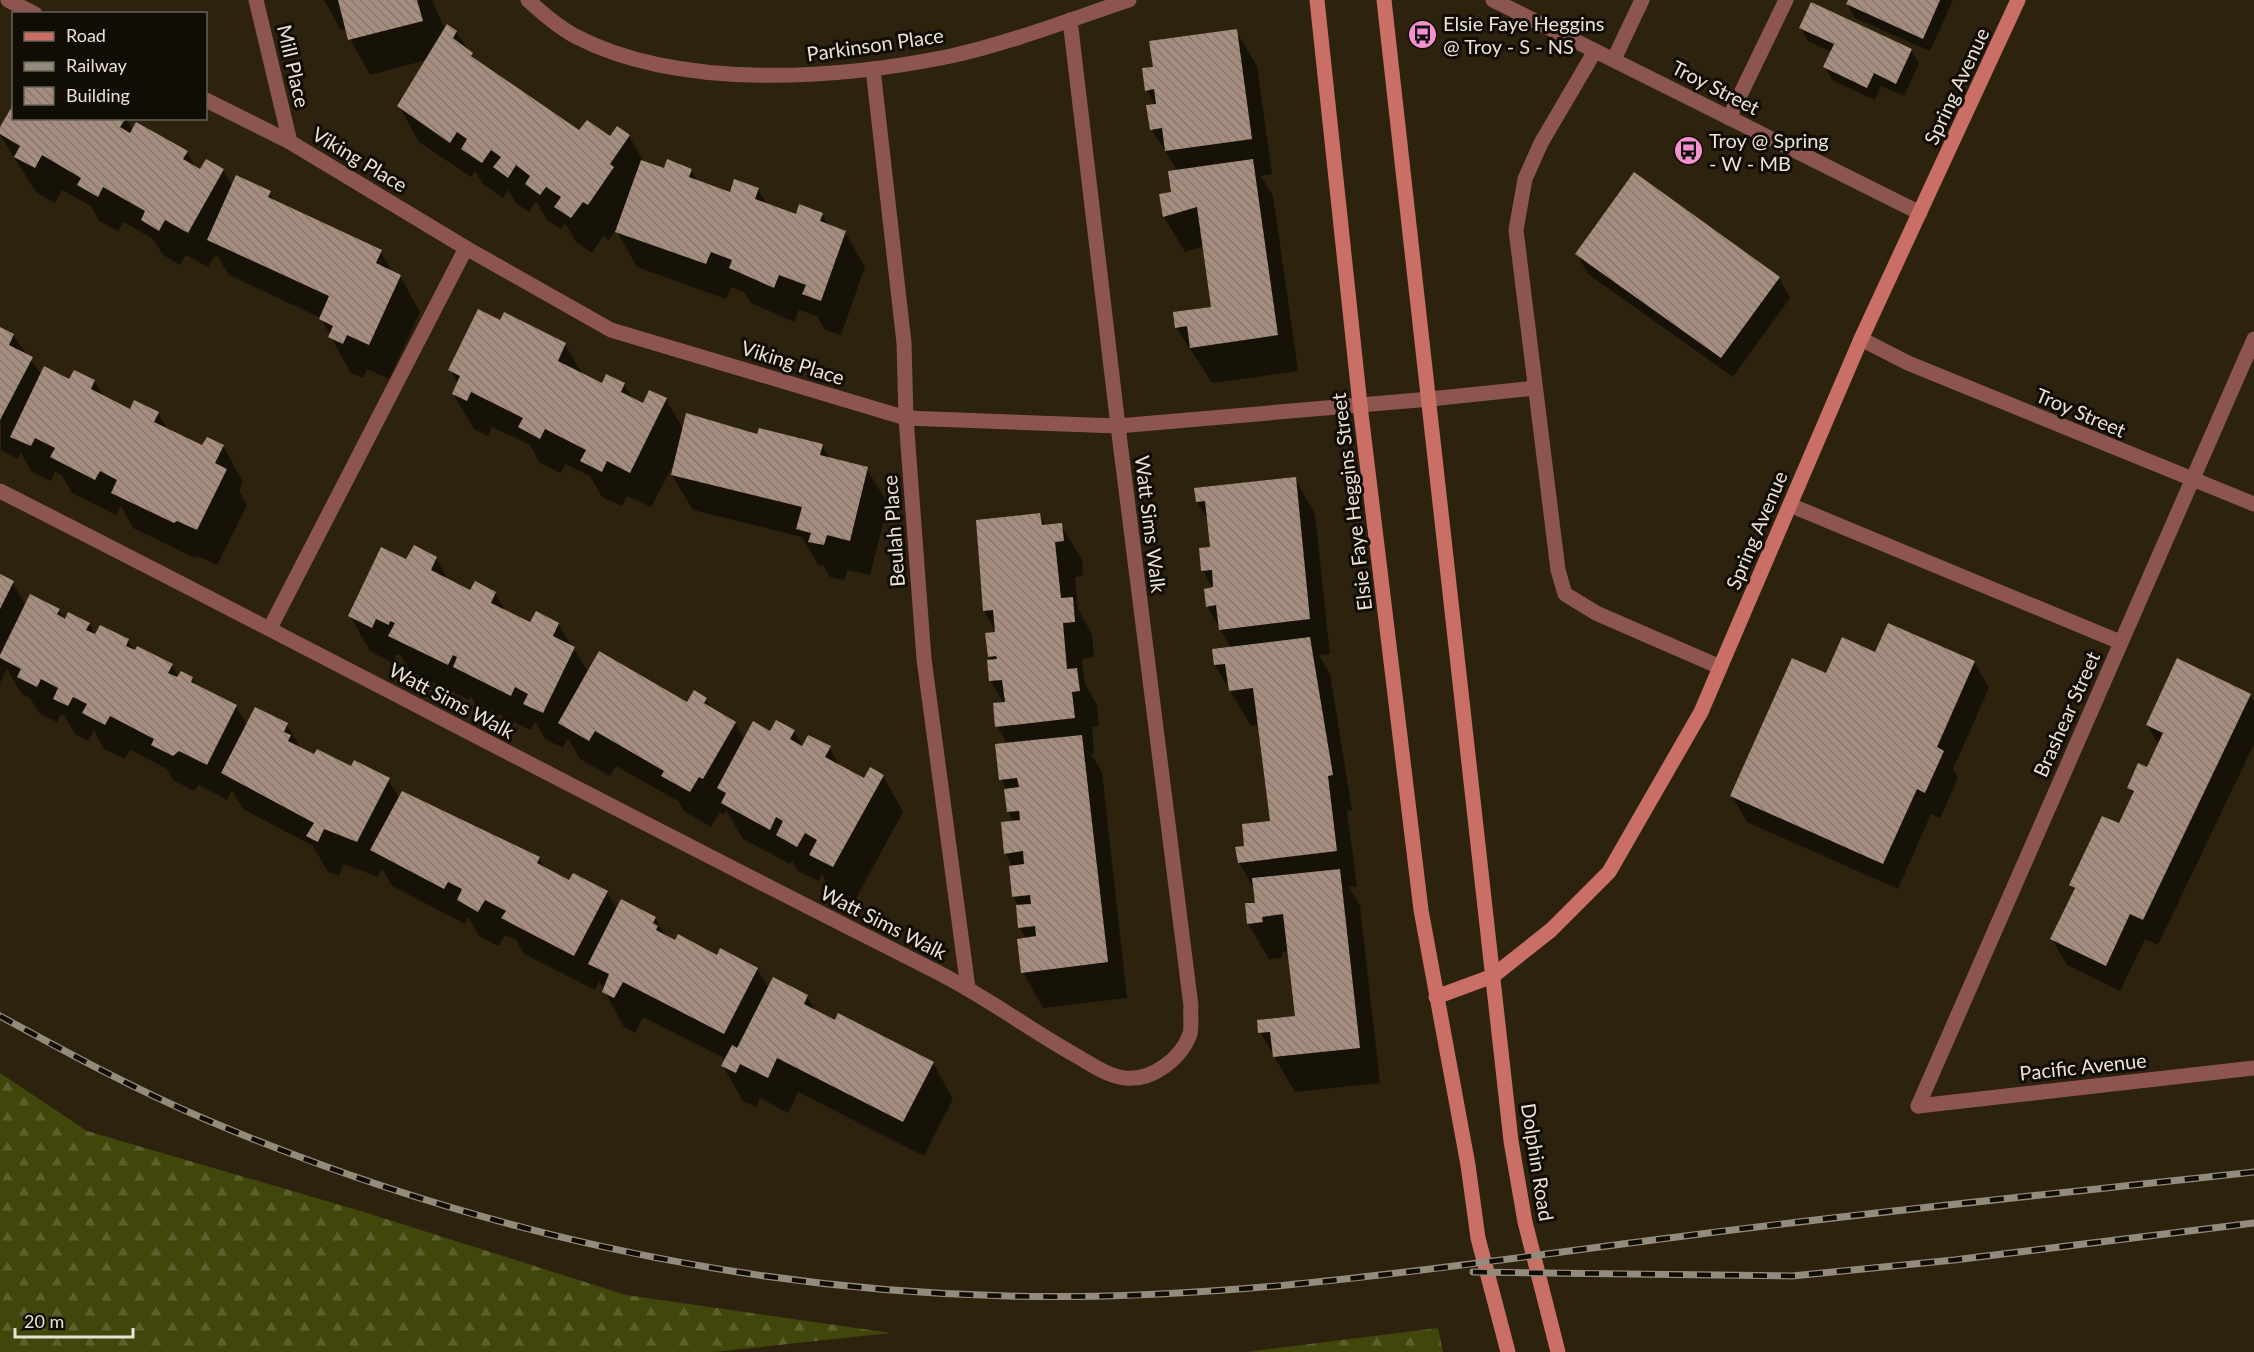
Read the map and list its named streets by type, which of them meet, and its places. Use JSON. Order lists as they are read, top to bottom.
{
  "streets": {
    "main road": ["Spring Avenue", "Elsie Faye Heggins Street", "Dolphin Road"],
    "street": [
      "Parkinson Place",
      "Mill Place",
      "Troy Street",
      "Viking Place",
      "Watt Sims Walk",
      "Beulah Place",
      "Brashear Street",
      "Pacific Avenue"
    ]
  },
  "crossings": [
    ["Parkinson Place", "Watt Sims Walk"],
    ["Parkinson Place", "Beulah Place"],
    ["Mill Place", "Viking Place"],
    ["Spring Avenue", "Troy Street"],
    ["Spring Avenue", "Elsie Faye Heggins Street"],
    ["Spring Avenue", "Dolphin Road"],
    ["Troy Street", "Brashear Street"],
    ["Viking Place", "Elsie Faye Heggins Street"],
    ["Viking Place", "Watt Sims Walk"],
    ["Viking Place", "Beulah Place"],
    ["Watt Sims Walk", "Beulah Place"],
    ["Brashear Street", "Pacific Avenue"]
  ],
  "places": {
    "bus stop": ["Elsie Faye Heggins @ Troy - S - NS", "Troy @ Spring - W - MB"]
  },
  "legend": ["Road", "Railway", "Building"],
  "scale_bar": "20 m"
}
